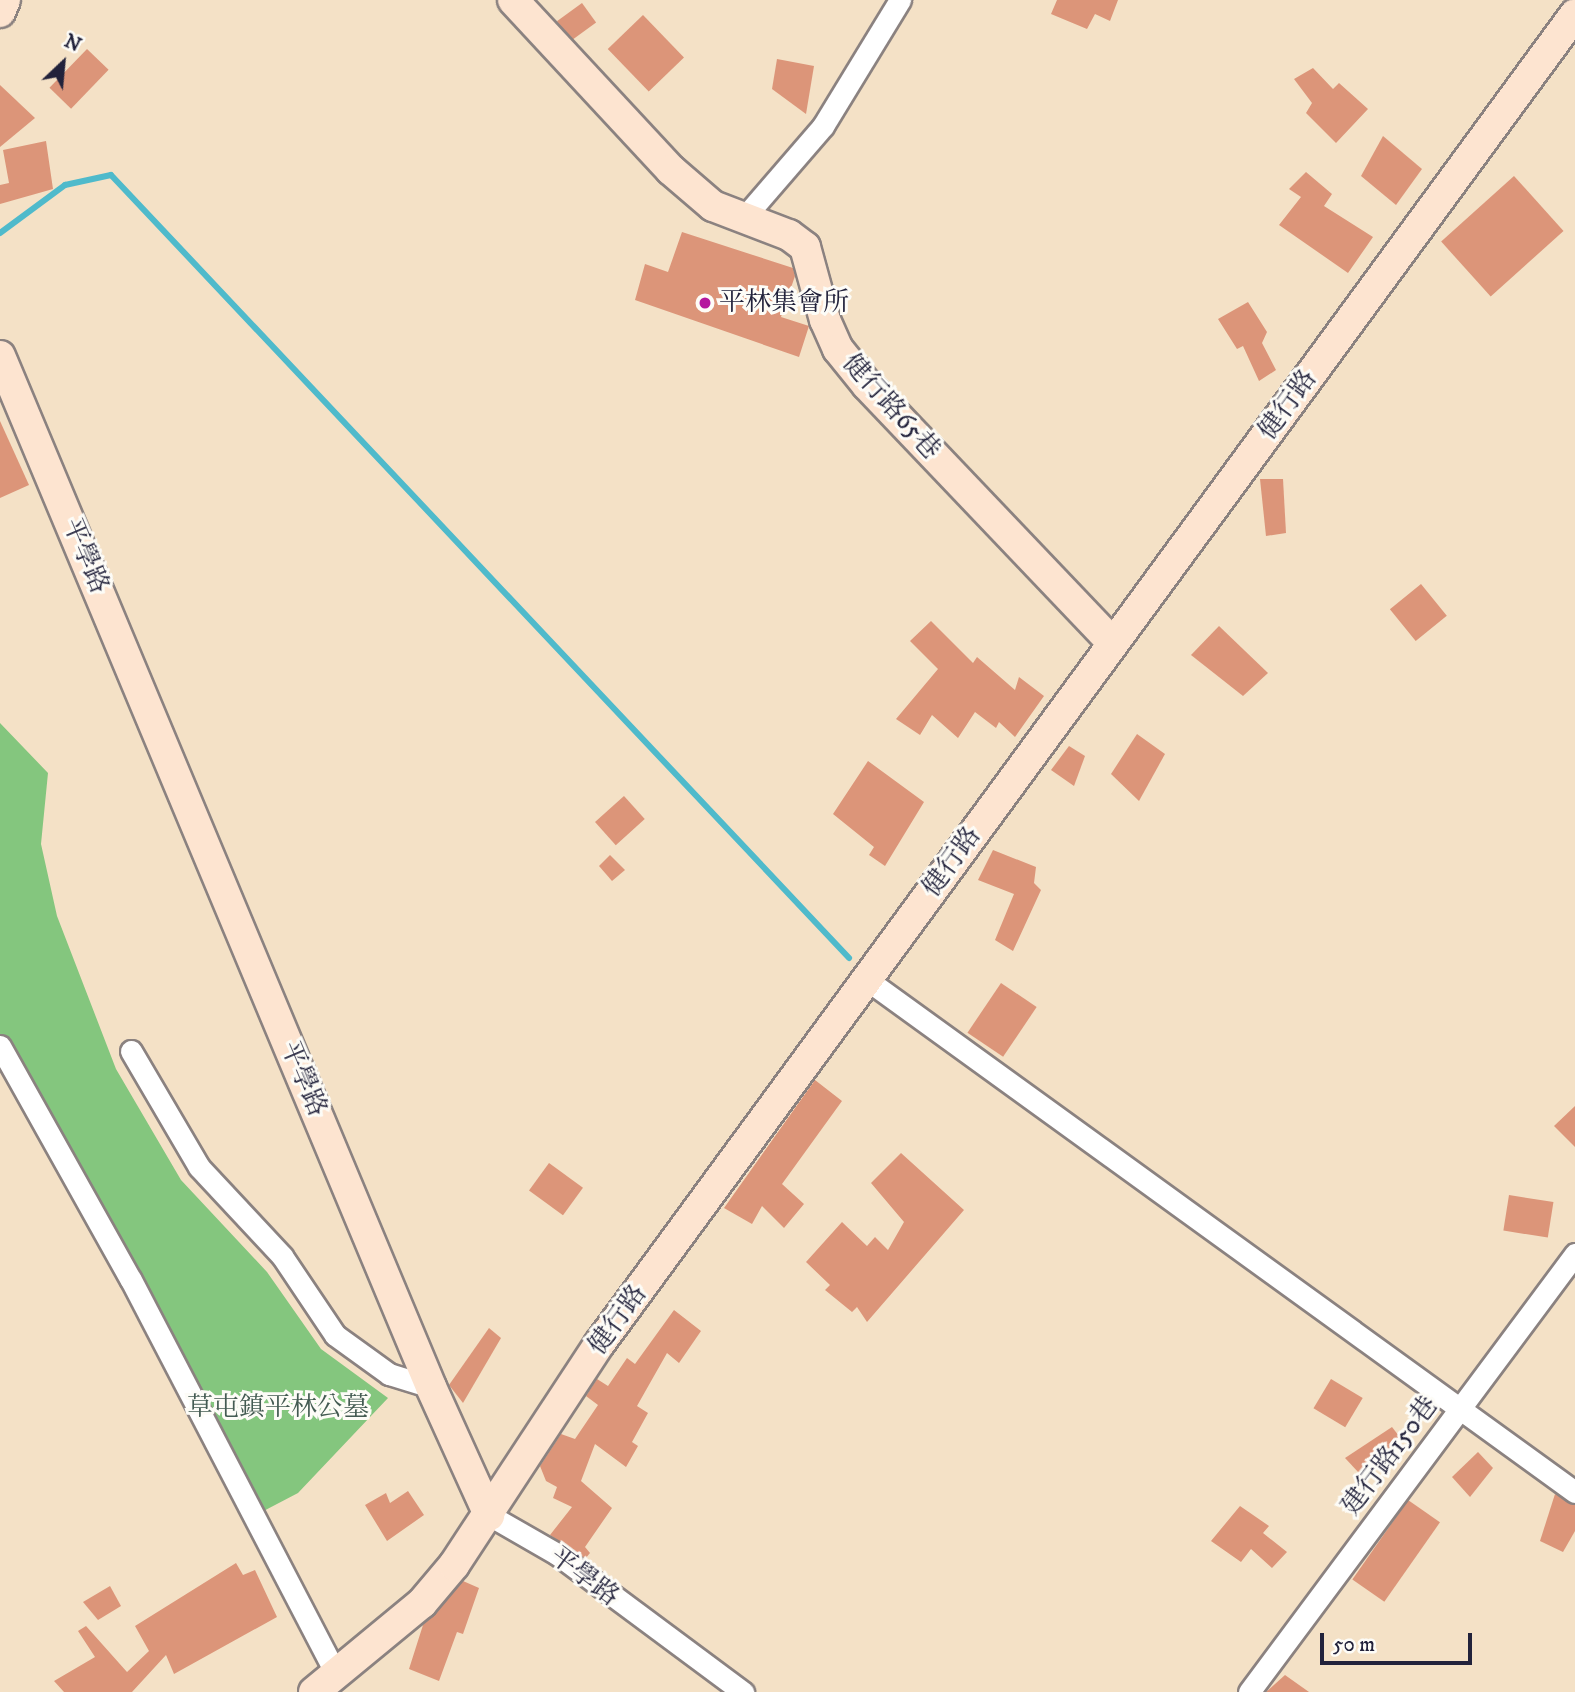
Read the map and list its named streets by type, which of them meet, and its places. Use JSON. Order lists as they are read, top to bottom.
{
  "streets": {
    "street": [
      "健行路",
      "健行路65巷",
      "平學路",
      "建行路150巷"
    ]
  },
  "crossings": [
    ["健行路", "健行路65巷"],
    ["健行路", "平學路"]
  ],
  "parks": ["草屯鎮平林公墓"],
  "places": ["平林集會所"],
  "scale_bar": "50 m",
  "north": "top right"
}
